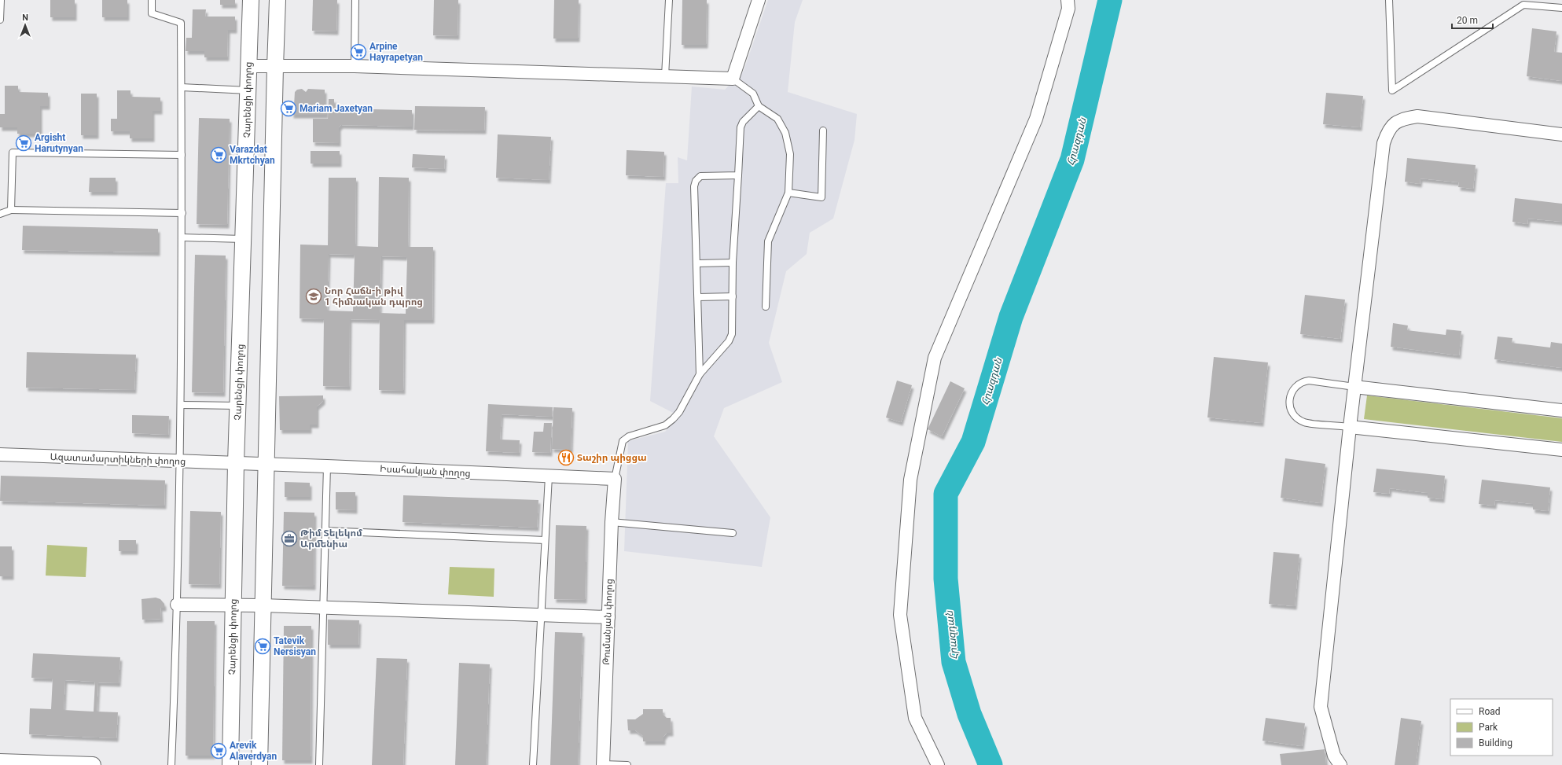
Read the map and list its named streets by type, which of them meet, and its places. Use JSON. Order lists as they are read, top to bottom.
{
  "streets": {
    "street": [
      "Չարենցի փողոց",
      "Ազատամարտիկների փողոց",
      "Իսահակյան փողոց",
      "Թումանյան փողոց"
    ]
  },
  "crossings": [
    ["Չարենցի փողոց", "Ազատամարտիկների փողոց"],
    ["Չարենցի փողոց", "Իսահակյան փողոց"],
    ["Ազատամարտիկների փողոց", "Իսահակյան փողոց"],
    ["Իսահակյան փողոց", "Թումանյան փողոց"]
  ],
  "water": ["Հրազդան"],
  "places": {
    "supermarket": [
      "Arpine Hayrapetyan",
      "Mariam Jaxetyan",
      "Argisht Harutynyan",
      "Varazdat Mkrtchyan",
      "Tatevik Nersisyan",
      "Arevik Alaverdyan"
    ],
    "school or university": ["Նոր Հաճն-ի թիվ 1 հիմնական դպրոց"],
    "restaurant": ["Տաշիր պիցցա"],
    "office": ["Թիմ Տելեկոմ Արմենիա"]
  },
  "legend": ["Road", "Park", "Building"],
  "scale_bar": "20 m",
  "north": "top"
}
